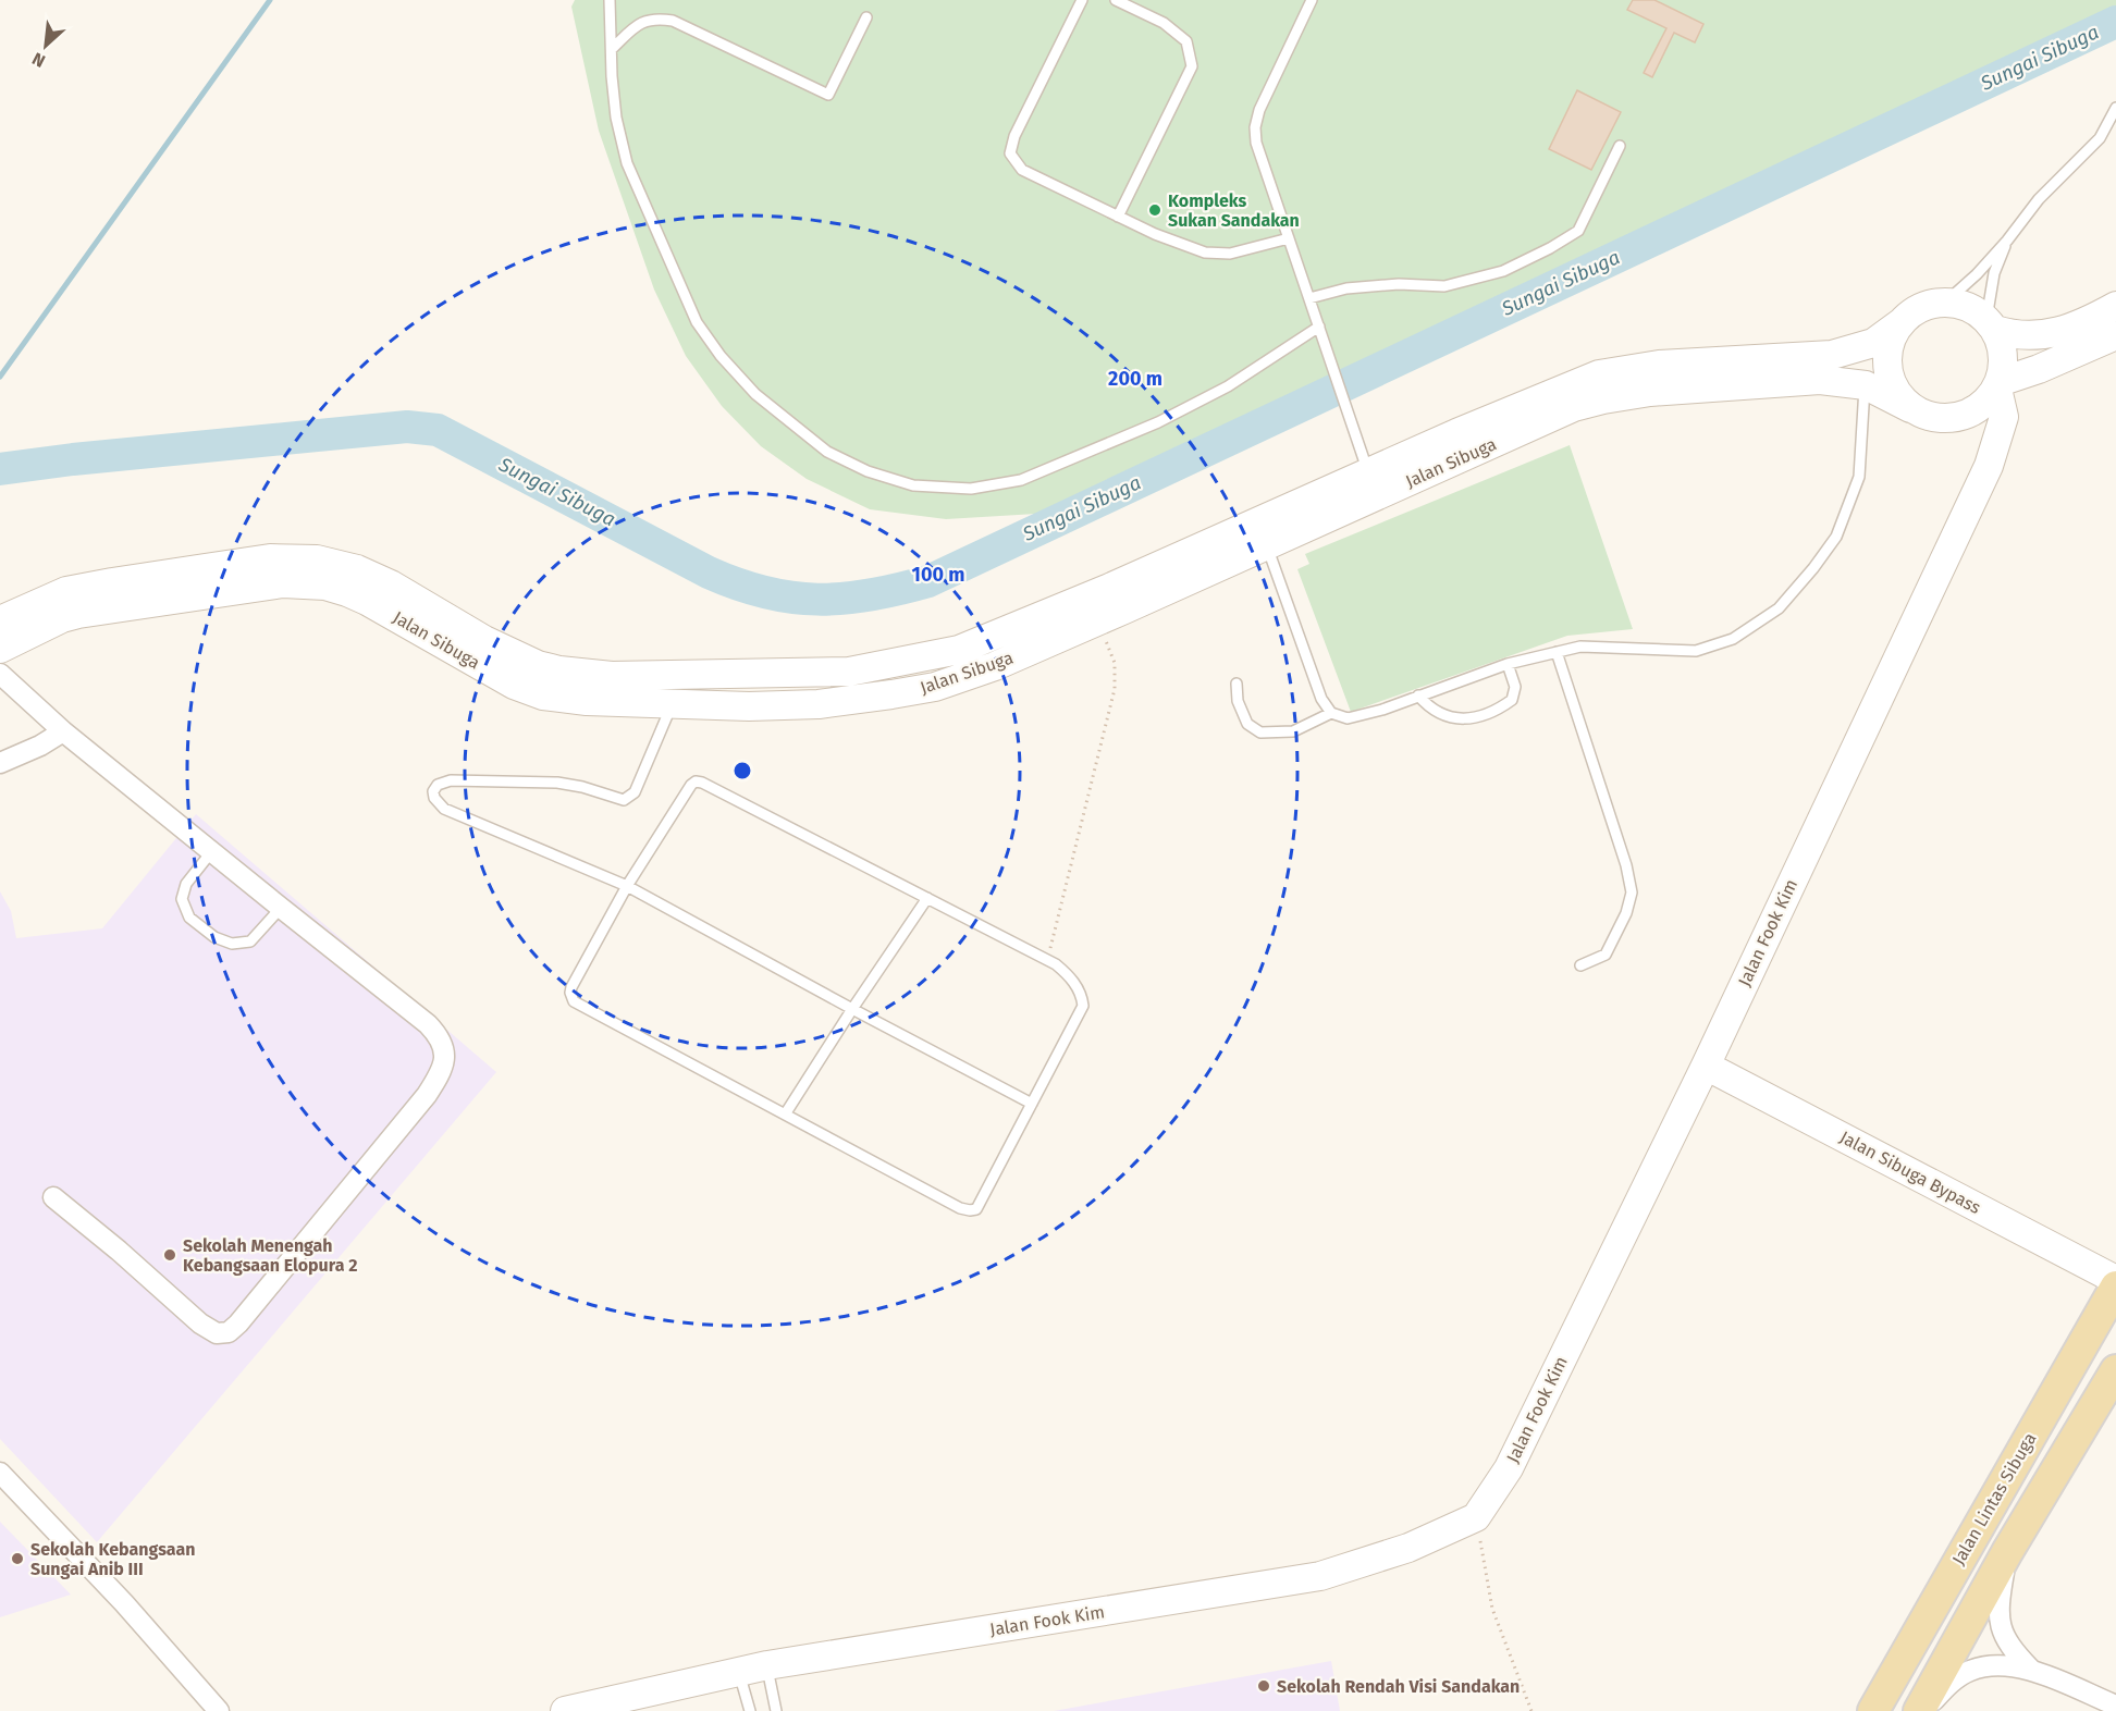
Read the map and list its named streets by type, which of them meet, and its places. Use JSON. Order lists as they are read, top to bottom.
{
  "streets": {
    "main road": [
      "Jalan Sibuga",
      "Jalan Fook Kim",
      "Jalan Sibuga Bypass",
      "Jalan Lintas Sibuga"
    ]
  },
  "crossings": [
    ["Jalan Sibuga", "Jalan Fook Kim"],
    ["Jalan Fook Kim", "Jalan Sibuga Bypass"]
  ],
  "water": ["Sungai Sibuga"],
  "places": [
    "Kompleks Sukan Sandakan",
    "Sekolah Menengah Kebangsaan Elopura 2",
    "Sekolah Kebangsaan Sungai Anib III",
    "Sekolah Rendah Visi Sandakan"
  ],
  "north": "bottom left",
  "rings": ["200 m", "100 m"]
}
